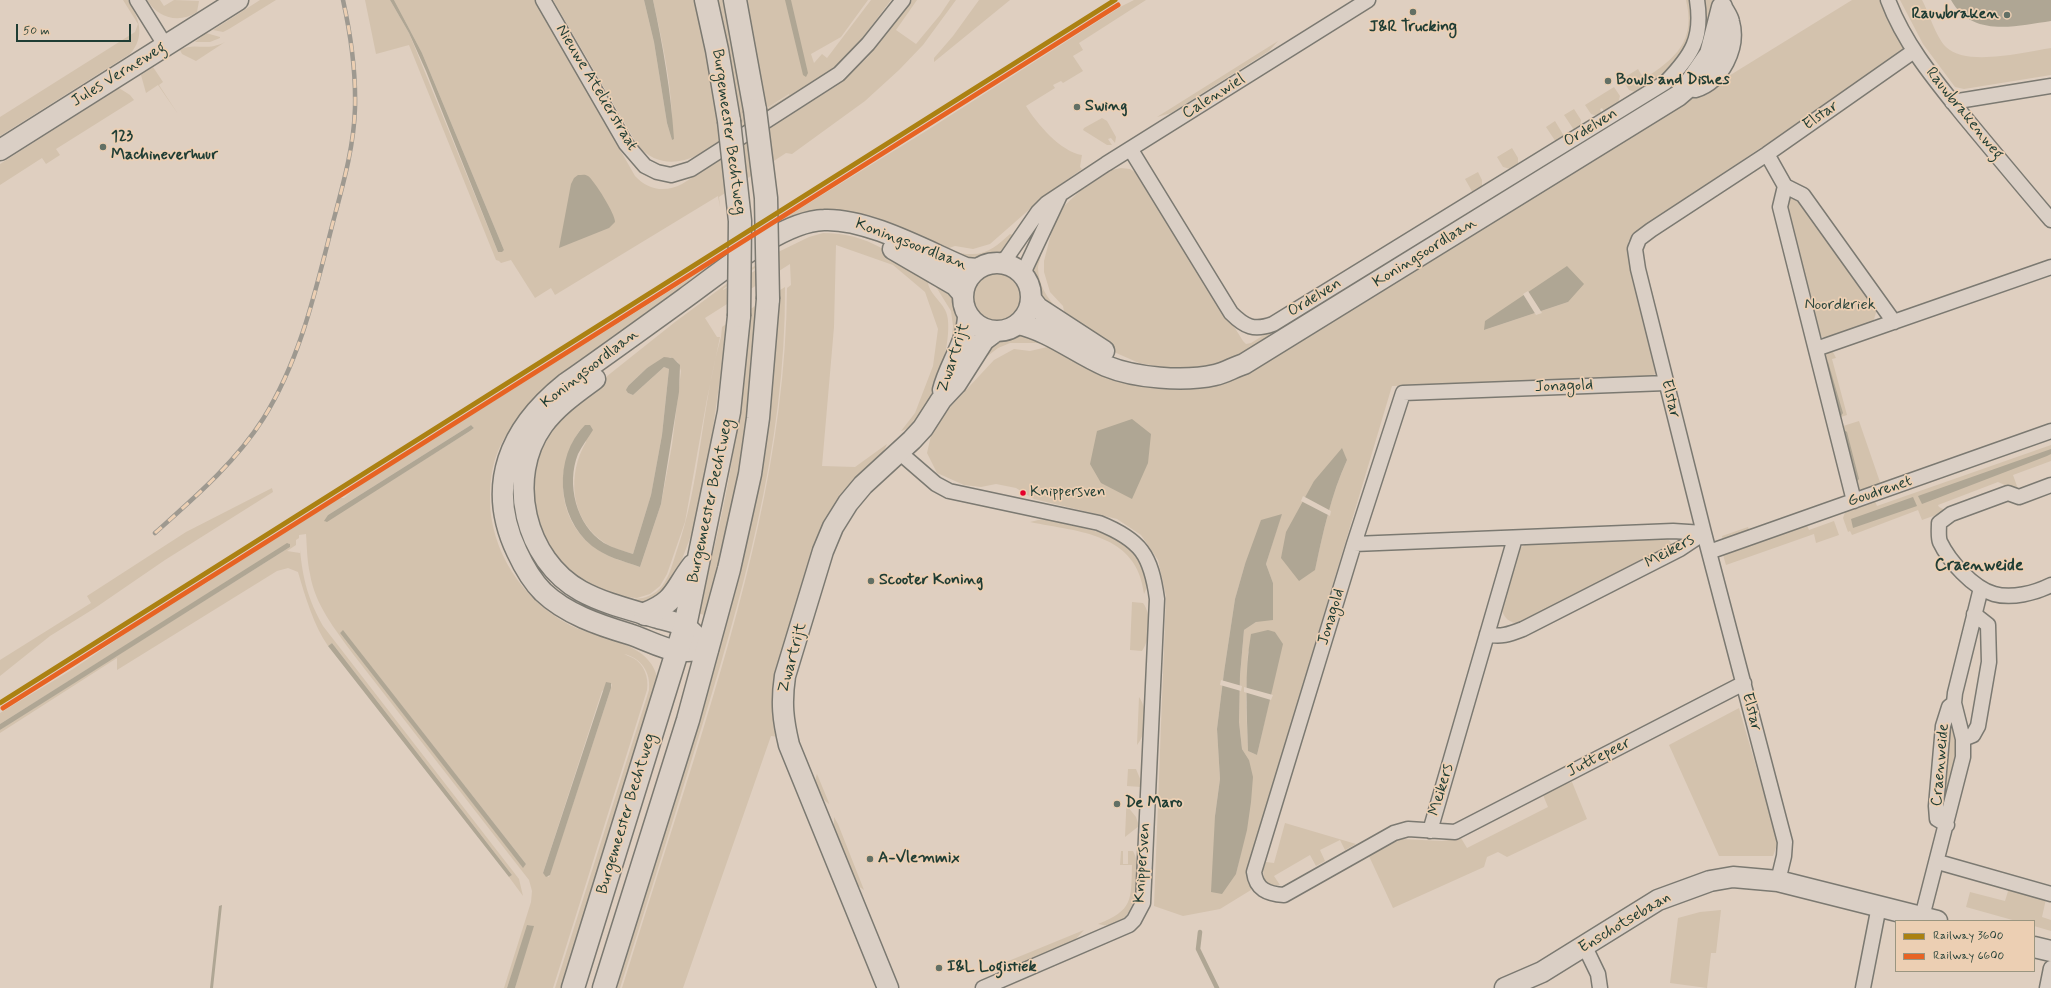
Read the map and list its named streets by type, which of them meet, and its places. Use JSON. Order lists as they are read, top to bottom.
{
  "streets": {
    "main road": ["Burgemeester Bechtweg"],
    "street": [
      "Jules Verneweg",
      "Nieuwe Atelierstraat",
      "Calenwiel",
      "Rauwbrakenweg",
      "Elstar",
      "Ordelven",
      "Koningsoordlaan",
      "Zwartrijt",
      "Jonagold",
      "Goudrenet",
      "Meikers",
      "Juttepeer",
      "Craenweide",
      "Knippersven",
      "Enschotsebaan"
    ]
  },
  "crossings": [
    ["Calenwiel", "Ordelven"],
    ["Calenwiel", "Koningsoordlaan"],
    ["Calenwiel", "Zwartrijt"],
    ["Rauwbrakenweg", "Elstar"],
    ["Elstar", "Jonagold"],
    ["Elstar", "Goudrenet"],
    ["Elstar", "Meikers"],
    ["Elstar", "Juttepeer"],
    ["Elstar", "Enschotsebaan"],
    ["Burgemeester Bechtweg", "Koningsoordlaan"],
    ["Koningsoordlaan", "Zwartrijt"],
    ["Zwartrijt", "Knippersven"],
    ["Jonagold", "Meikers"],
    ["Jonagold", "Juttepeer"],
    ["Craenweide", "Enschotsebaan"]
  ],
  "districts": ["Craenweide"],
  "parks": ["Noordkriek"],
  "places": [
    "J&R Trucking",
    "Rauwbraken",
    "Bowls and Dishes",
    "Swing",
    "123 Machineverhuur",
    "Knippersven",
    "Scooter Koning",
    "De Maro",
    "A-Vlemmix",
    "I&L Logistiek"
  ],
  "lines": ["rail line 3600", "rail line 6600"],
  "legend": ["Railway 3600", "Railway 6600"],
  "scale_bar": "50 m"
}
